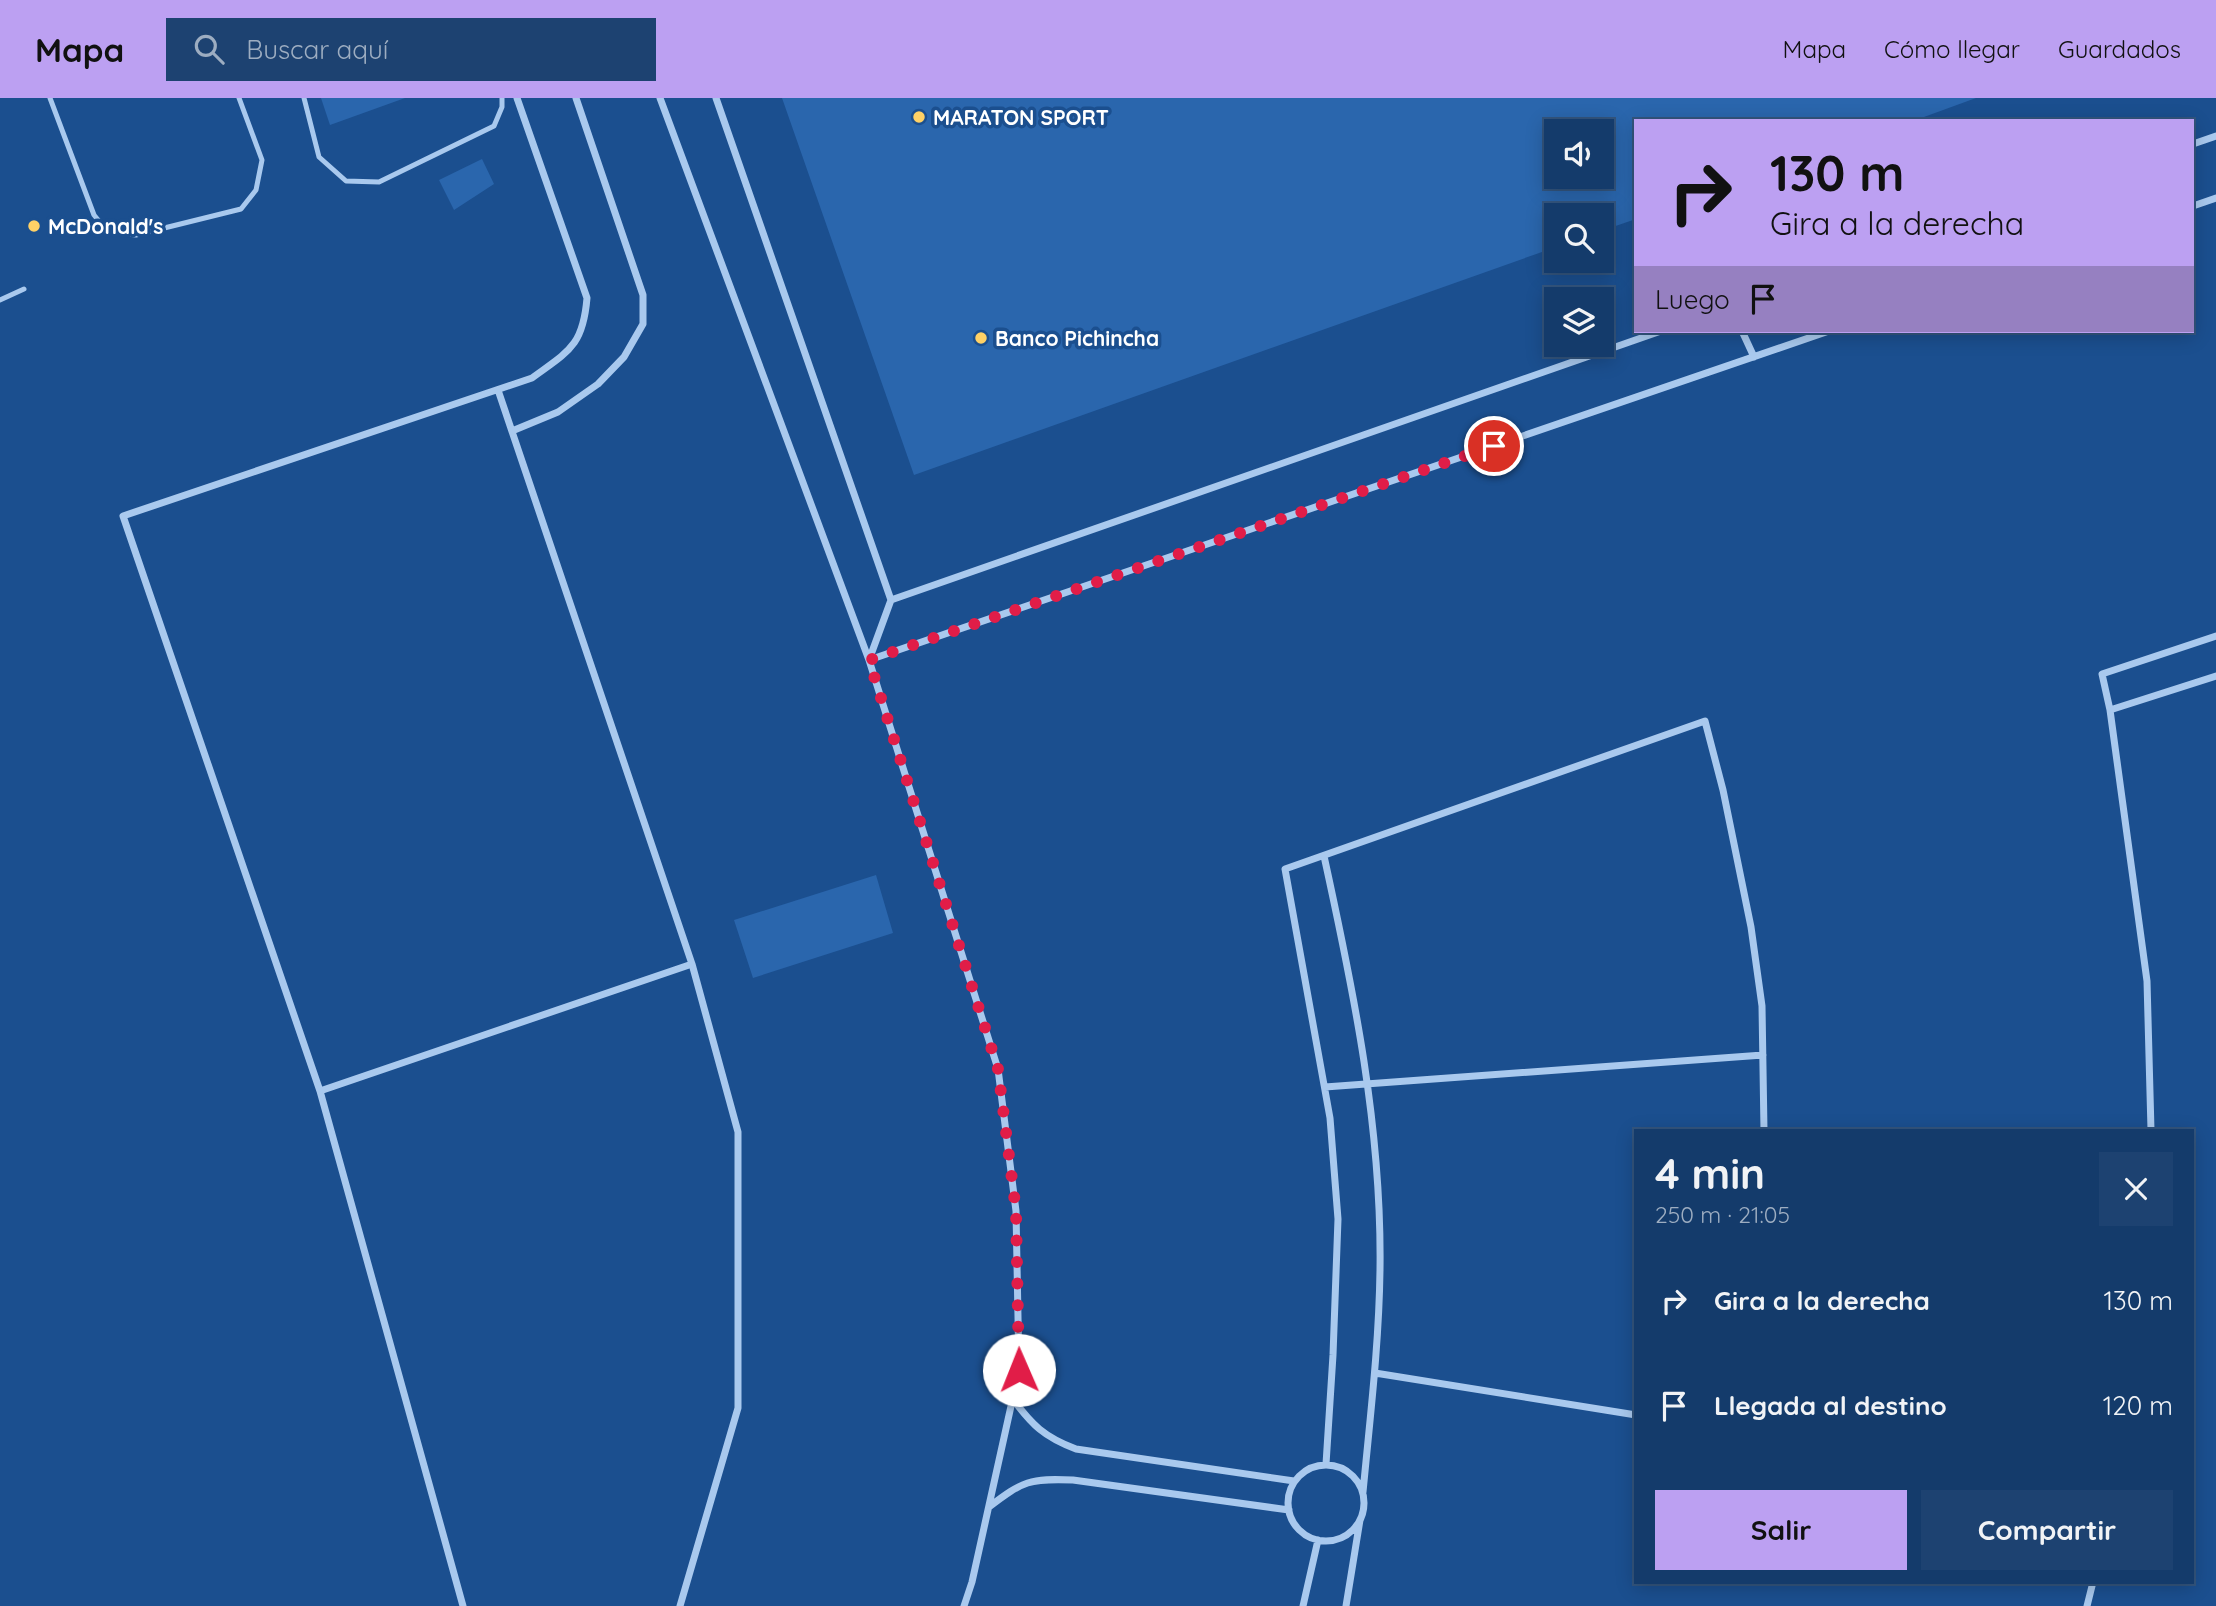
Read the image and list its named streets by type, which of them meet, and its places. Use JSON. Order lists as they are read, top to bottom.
{
  "places": ["MARATON SPORT", "McDonald's", "Banco Pichincha"],
  "page": {
    "header": "Mapa",
    "search": "Buscar aquí",
    "nav": ["Mapa", "Cómo llegar", "Guardados"],
    "turn": ["130 m", "Gira a la derecha"],
    "then": "Luego",
    "heading": ["4 min", "250 m · 21:05"],
    "list": [
      {
        "name": "Gira a la derecha",
        "value": "130 m"
      },
      {
        "name": "Llegada al destino",
        "value": "120 m"
      }
    ],
    "buttons": ["Salir", "Compartir"]
  }
}
